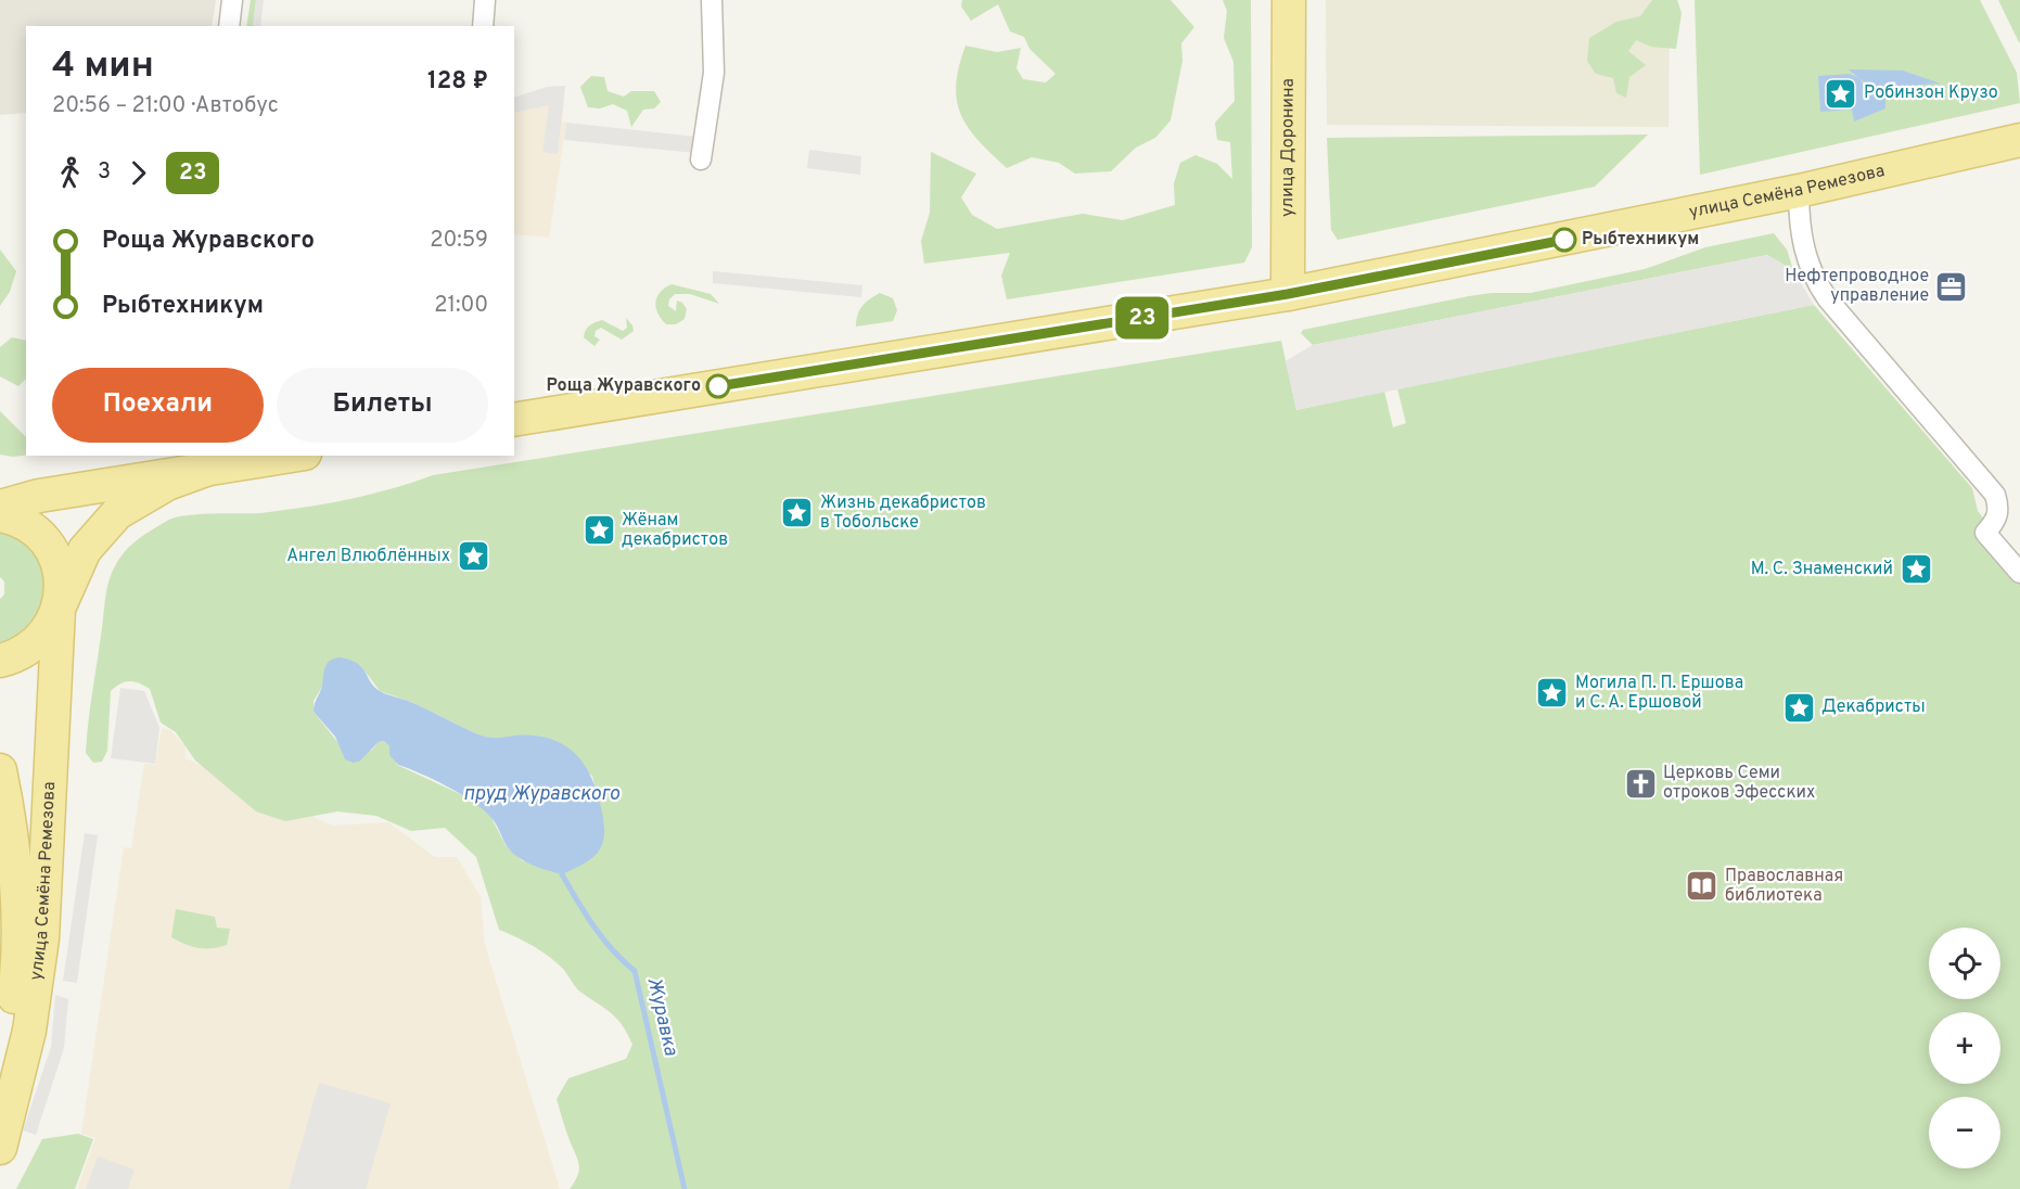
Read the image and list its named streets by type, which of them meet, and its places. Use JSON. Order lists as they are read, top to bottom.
{
  "streets": {
    "main road": ["улица Доронина", "улица Семёна Ремезова"]
  },
  "crossings": [
    ["улица Доронина", "улица Семёна Ремезова"]
  ],
  "water": ["пруд Журавского", "Журавка"],
  "places": {
    "place": [
      "Робинзон Крузо",
      "Жизнь декабристов в Тобольске",
      "Жёнам декабристов",
      "Ангел Влюблённых",
      "М. С. Знаменский",
      "Могила П. П. Ершова и С. А. Ершовой",
      "Декабристы"
    ],
    "other": ["Рыбтехникум", "Роща Журавского"],
    "office": ["Нефтепроводное управление"],
    "church": ["Церковь Семи отроков Эфесских"],
    "library": ["Православная библиотека"]
  },
  "lines": ["bus line 23"],
  "page": {
    "on_map": "23",
    "heading": ["4 мин", "20:56 – 21:00 · Автобус", "128 ₽"],
    "legs": ["3", "23"],
    "list": [
      {
        "name": "Роща Журавского",
        "value": "20:59"
      },
      {
        "name": "Рыбтехникум",
        "value": "21:00"
      }
    ],
    "buttons": ["Поехали", "Билеты"],
    "map_buttons": ["+", "−"]
  }
}
